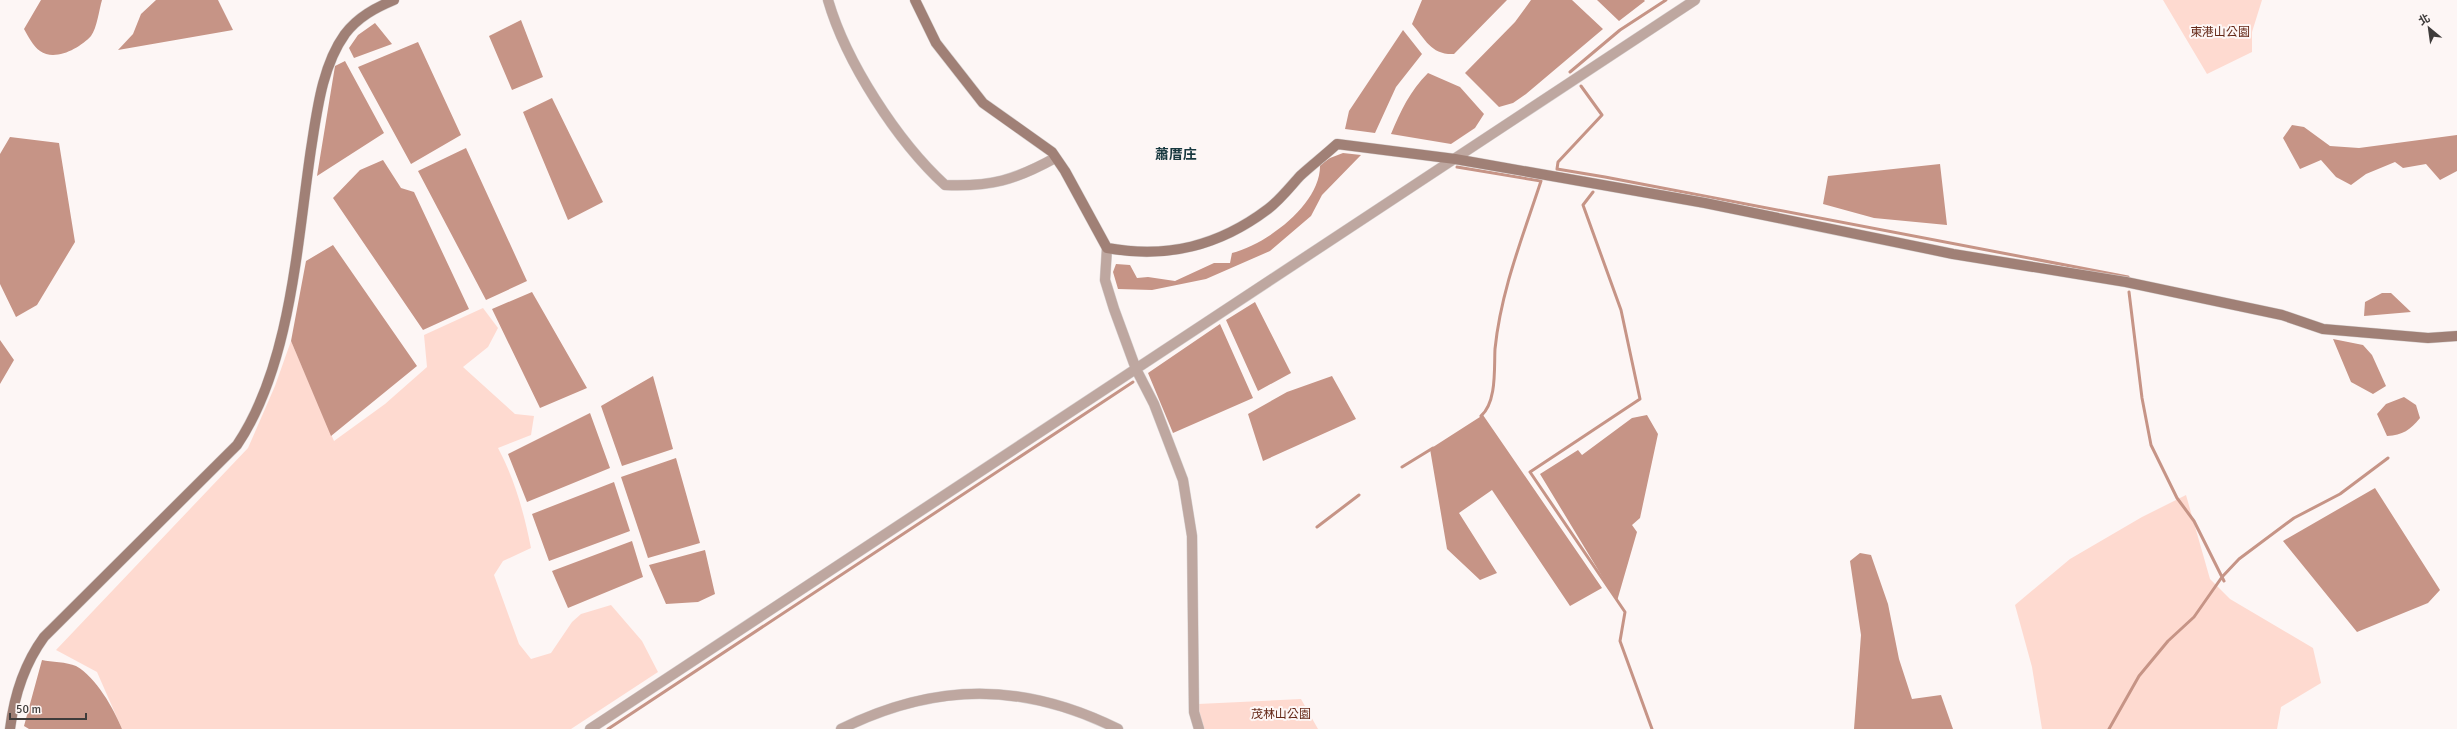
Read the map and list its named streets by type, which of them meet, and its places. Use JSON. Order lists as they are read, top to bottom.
{
  "districts": ["蕭厝庄"],
  "parks": ["東港山公園", "茂林山公園"],
  "scale_bar": "50 m",
  "north": "top left"
}
